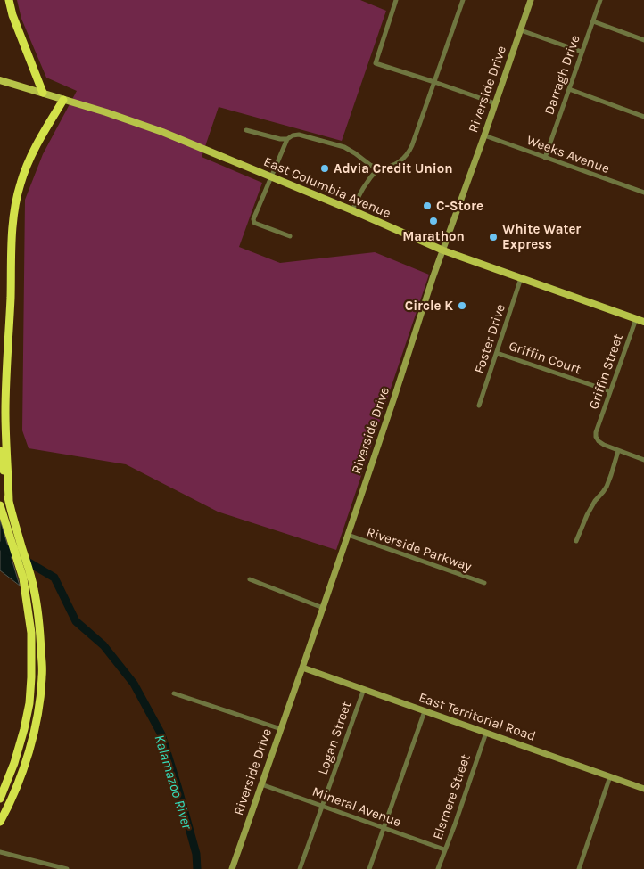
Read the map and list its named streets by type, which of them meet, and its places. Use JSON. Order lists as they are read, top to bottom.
{
  "streets": {
    "main road": ["East Columbia Avenue"],
    "street": [
      "Darragh Drive",
      "Riverside Drive",
      "Weeks Avenue",
      "Foster Drive",
      "Griffin Court",
      "Griffin Street",
      "Riverside Parkway",
      "East Territorial Road",
      "Logan Street",
      "Elsmere Street",
      "Mineral Avenue"
    ]
  },
  "crossings": [
    ["Darragh Drive", "Weeks Avenue"],
    ["Riverside Drive", "Weeks Avenue"],
    ["Riverside Drive", "East Columbia Avenue"],
    ["Riverside Drive", "Riverside Parkway"],
    ["Riverside Drive", "East Territorial Road"],
    ["Riverside Drive", "Mineral Avenue"],
    ["East Columbia Avenue", "Foster Drive"],
    ["East Columbia Avenue", "Griffin Street"],
    ["Foster Drive", "Griffin Court"],
    ["Griffin Court", "Griffin Street"],
    ["East Territorial Road", "Logan Street"],
    ["East Territorial Road", "Elsmere Street"],
    ["Logan Street", "Mineral Avenue"],
    ["Elsmere Street", "Mineral Avenue"]
  ],
  "water": ["Kalamazoo River"],
  "places": [
    "Advia Credit Union",
    "C-Store",
    "Marathon",
    "White Water Express",
    "Circle K"
  ]
}
